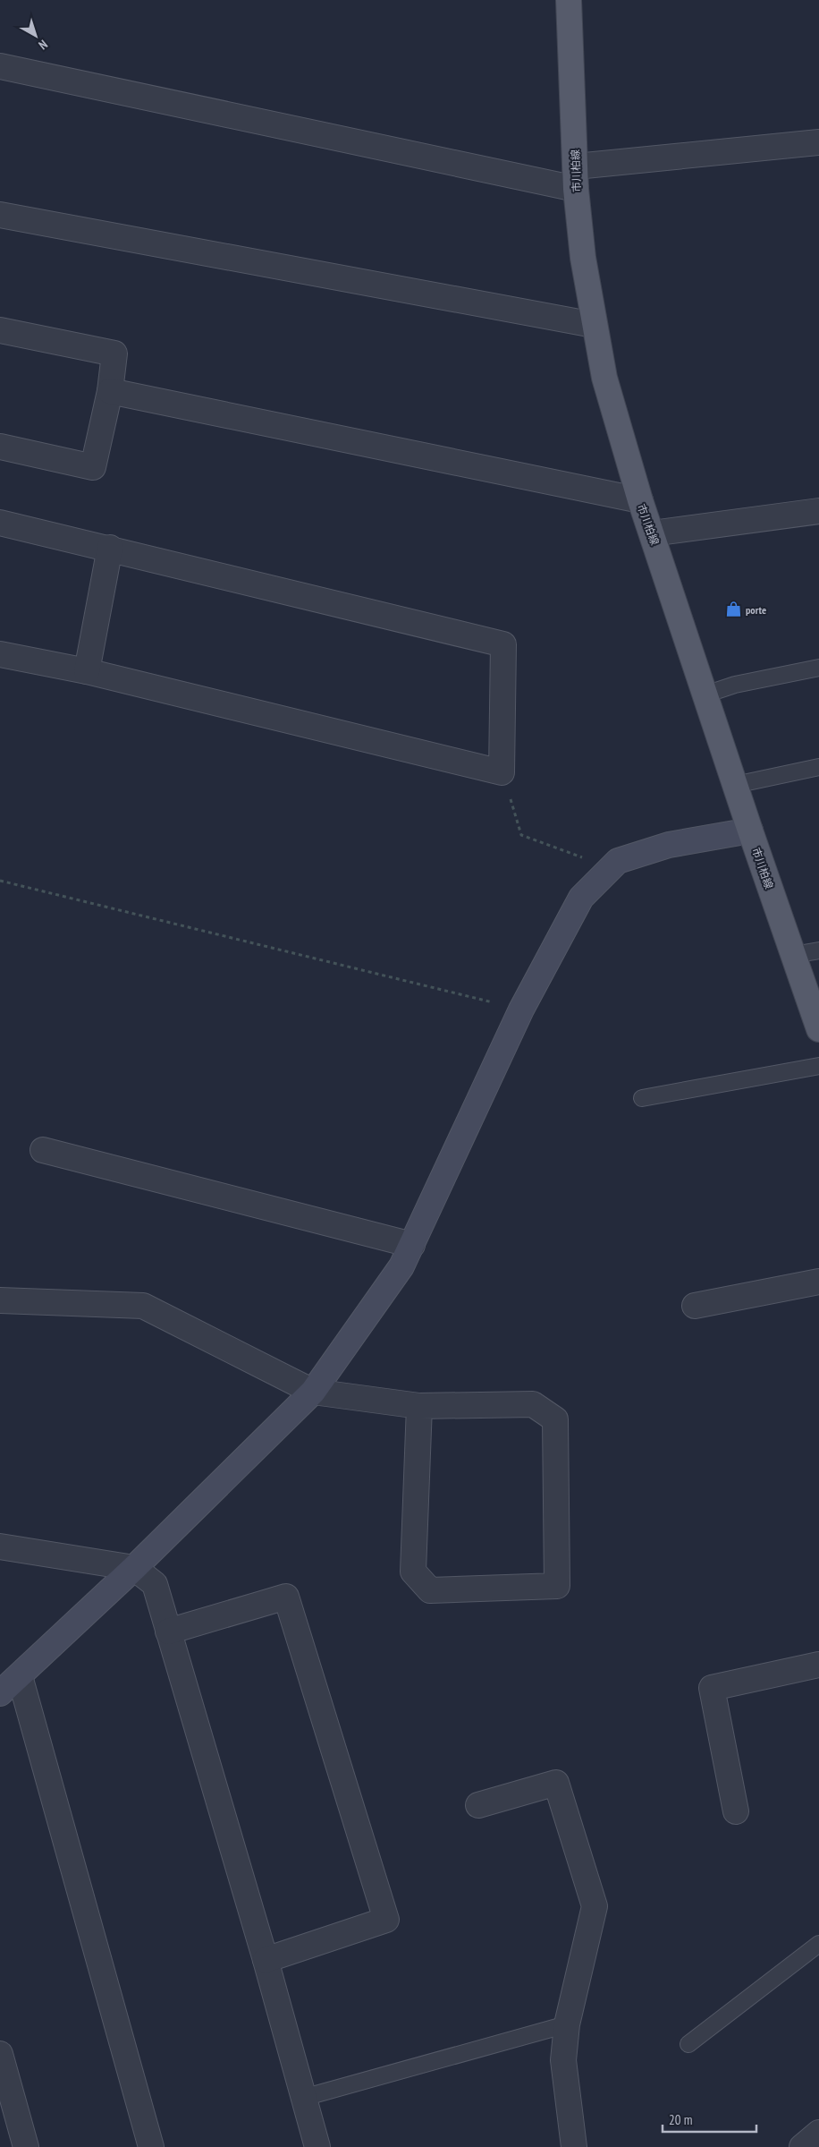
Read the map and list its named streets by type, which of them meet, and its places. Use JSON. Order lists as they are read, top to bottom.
{
  "streets": {
    "main road": ["市川柏線"]
  },
  "places": {
    "shop": ["porte"]
  },
  "scale_bar": "20 m",
  "north": "bottom right"
}
